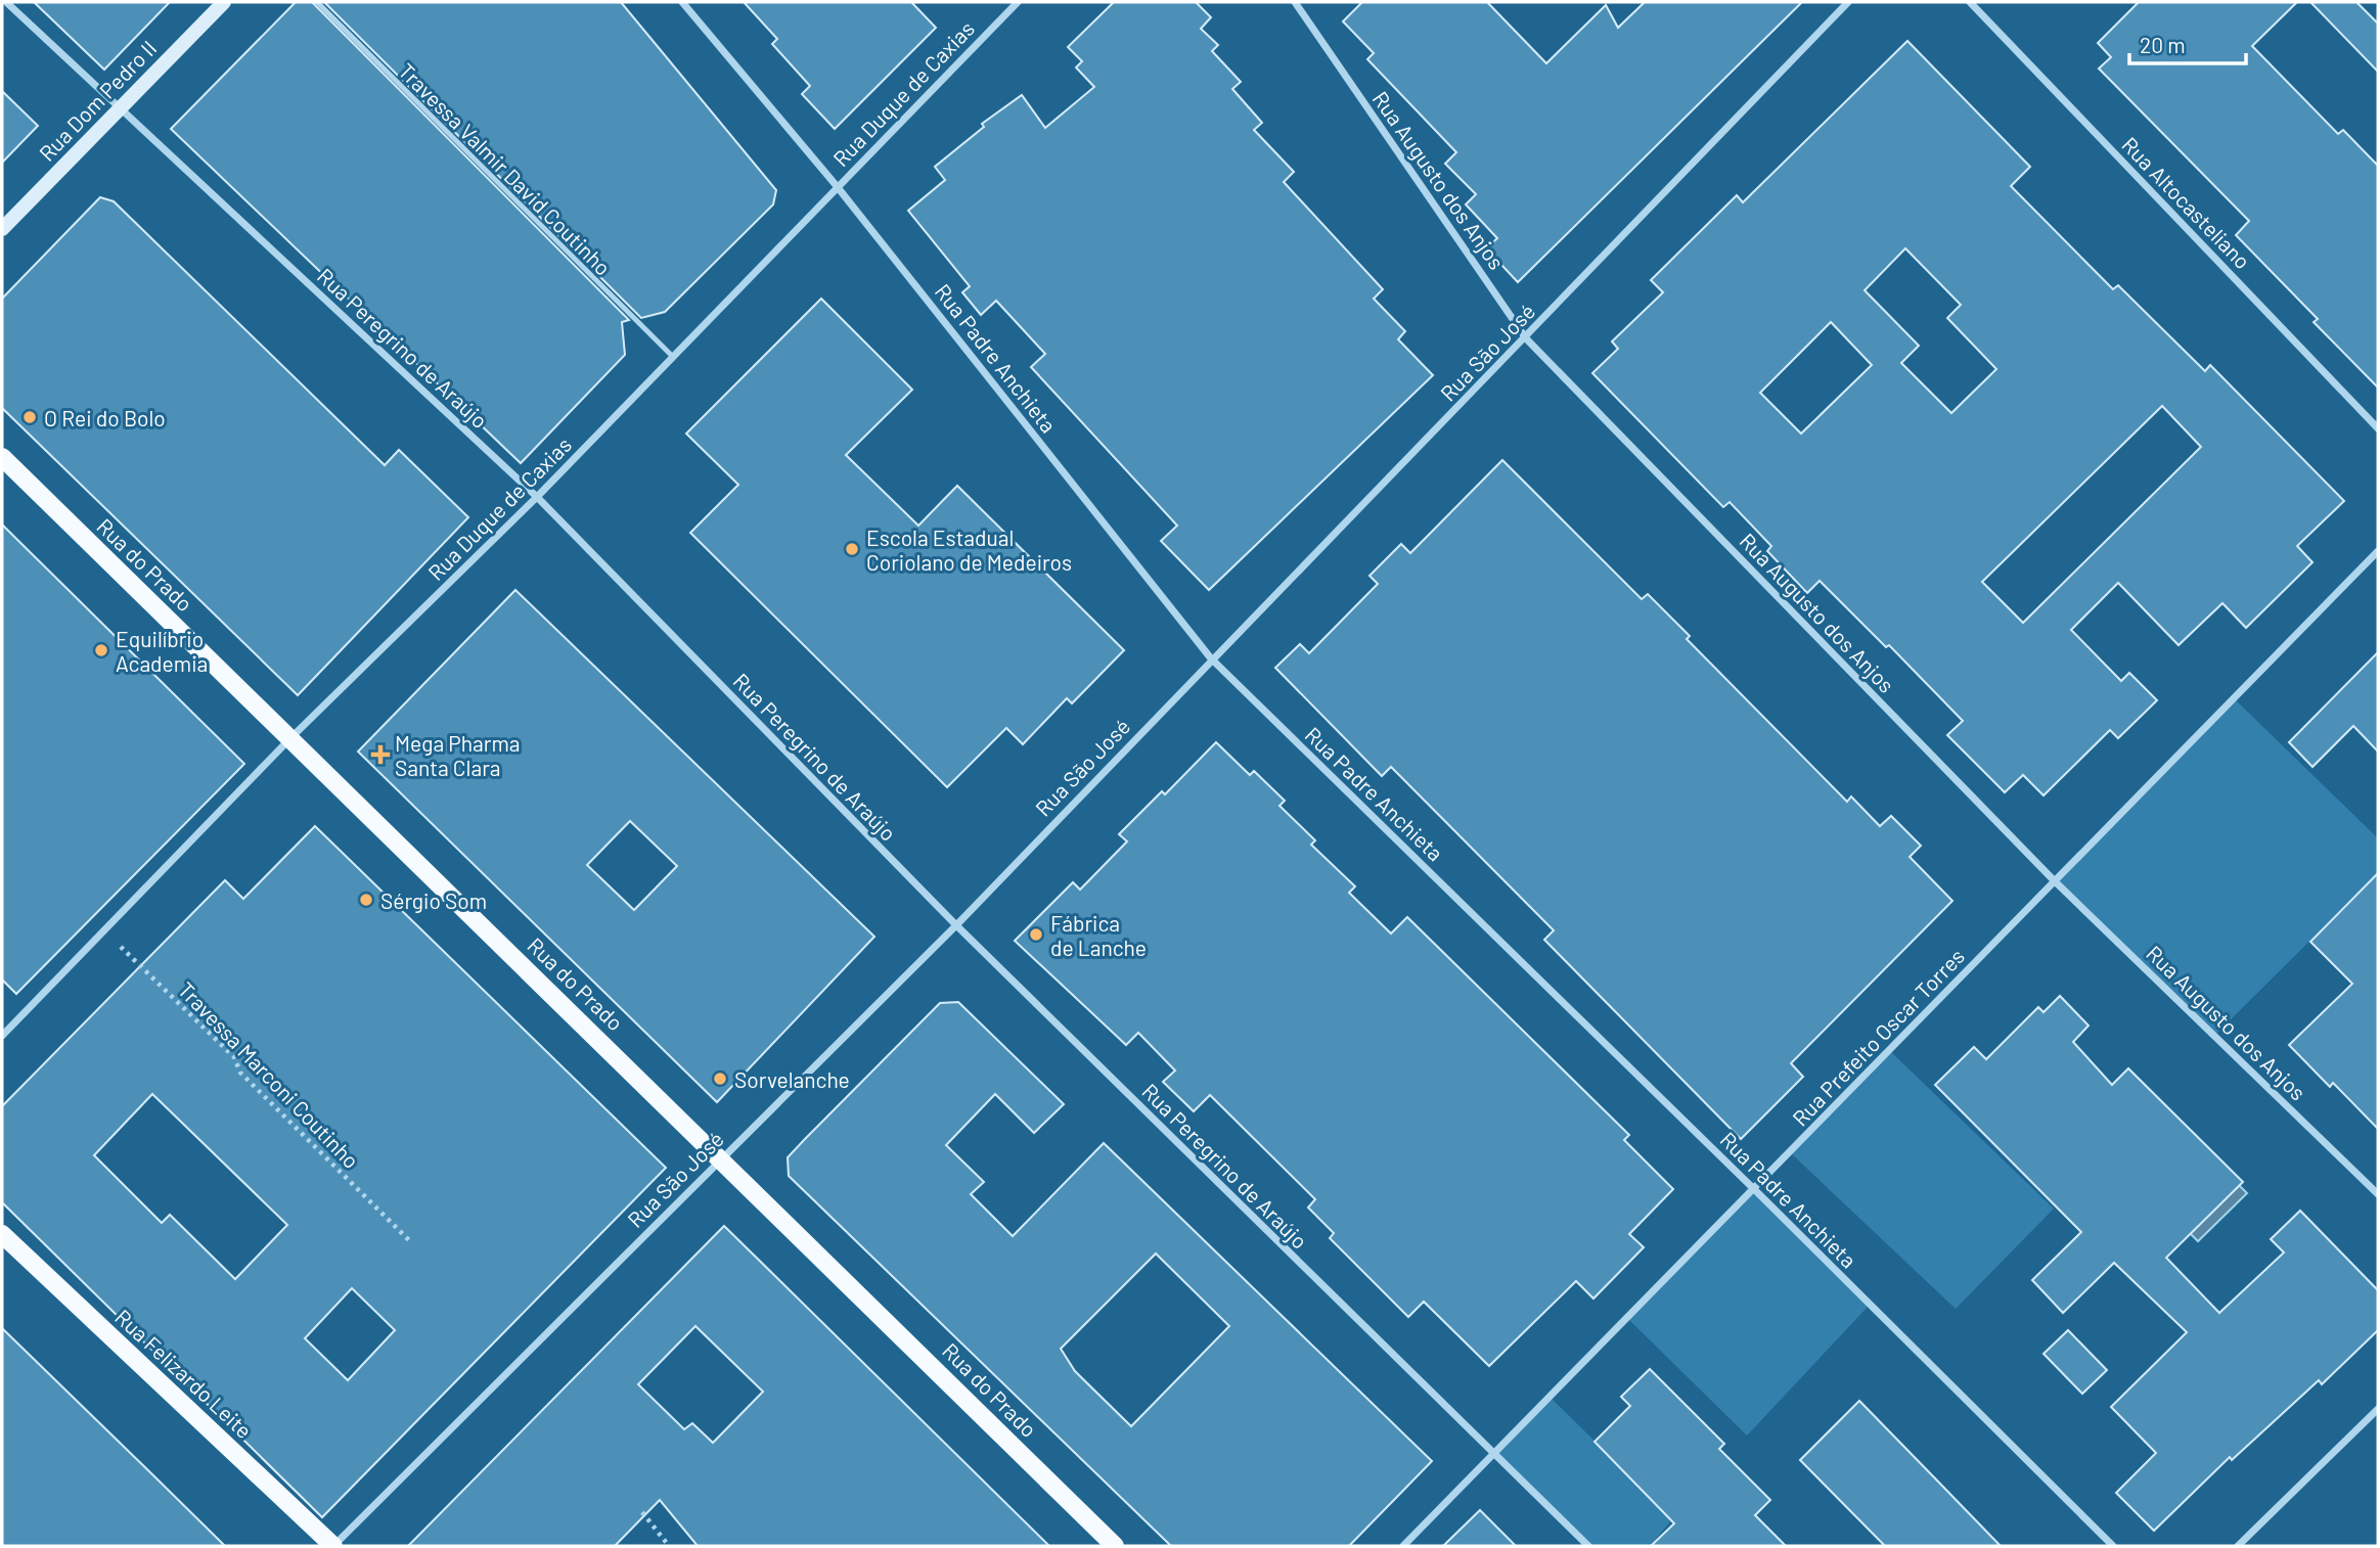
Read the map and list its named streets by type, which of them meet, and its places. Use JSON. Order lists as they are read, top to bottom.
{
  "streets": {
    "main road": ["Rua do Prado", "Rua Felizardo Leite"],
    "street": [
      "Rua Duque de Caxias",
      "Rua Dom Pedro II",
      "Rua Augusto dos Anjos",
      "Rua Altocasteliano",
      "Rua Peregrino de Araújo",
      "Rua São José",
      "Rua Padre Anchieta",
      "Rua Prefeito Oscar Torres"
    ],
    "lane": ["Travessa Valmir David Coutinho"],
    "path": ["Travessa Marconi Coutinho"]
  },
  "crossings": [
    ["Rua Duque de Caxias", "Travessa Valmir David Coutinho"],
    ["Rua Duque de Caxias", "Rua Peregrino de Araújo"],
    ["Rua Duque de Caxias", "Rua Padre Anchieta"],
    ["Rua Duque de Caxias", "Rua do Prado"],
    ["Rua Duque de Caxias", "Travessa Marconi Coutinho"],
    ["Rua Dom Pedro II", "Rua Peregrino de Araújo"],
    ["Rua Augusto dos Anjos", "Rua São José"],
    ["Rua Augusto dos Anjos", "Rua Prefeito Oscar Torres"],
    ["Rua Peregrino de Araújo", "Rua São José"],
    ["Rua Peregrino de Araújo", "Rua Prefeito Oscar Torres"],
    ["Rua São José", "Rua Padre Anchieta"],
    ["Rua São José", "Rua do Prado"],
    ["Rua São José", "Rua Felizardo Leite"],
    ["Rua Padre Anchieta", "Rua Prefeito Oscar Torres"]
  ],
  "places": {
    "other": [
      "O Rei do Bolo",
      "Escola Estadual Coriolano de Medeiros",
      "Equilíbrio Academia",
      "Sérgio Som",
      "Fábrica de Lanche",
      "Sorvelanche"
    ],
    "health": ["Mega Pharma Santa Clara"]
  },
  "scale_bar": "20 m"
}
